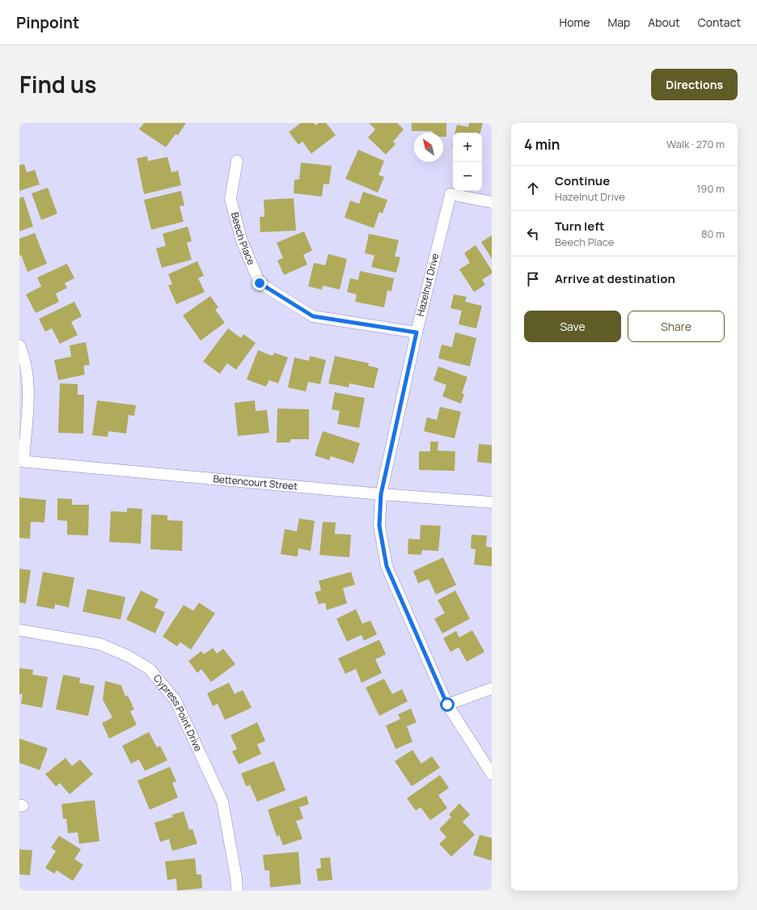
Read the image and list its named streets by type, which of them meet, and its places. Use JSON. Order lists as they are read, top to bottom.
{
  "streets": {
    "street": [
      "Beech Place",
      "Hazelnut Drive",
      "Bettencourt Street",
      "Cypress Point Drive"
    ]
  },
  "crossings": [
    ["Beech Place", "Hazelnut Drive"],
    ["Hazelnut Drive", "Bettencourt Street"]
  ],
  "north": "top left",
  "page": {
    "header": "Pinpoint",
    "nav": [
      "Home",
      "Map",
      "About",
      "Contact"
    ],
    "title": "Find us",
    "buttons": [
      "Directions",
      ["Save", "Share"]
    ],
    "heading": ["4 min", "Walk · 270 m"],
    "map_buttons": ["+", "−"],
    "list": [
      ["Continue", "Hazelnut Drive", "190 m"],
      ["Turn left", "Beech Place", "80 m"],
      "Arrive at destination"
    ]
  }
}
